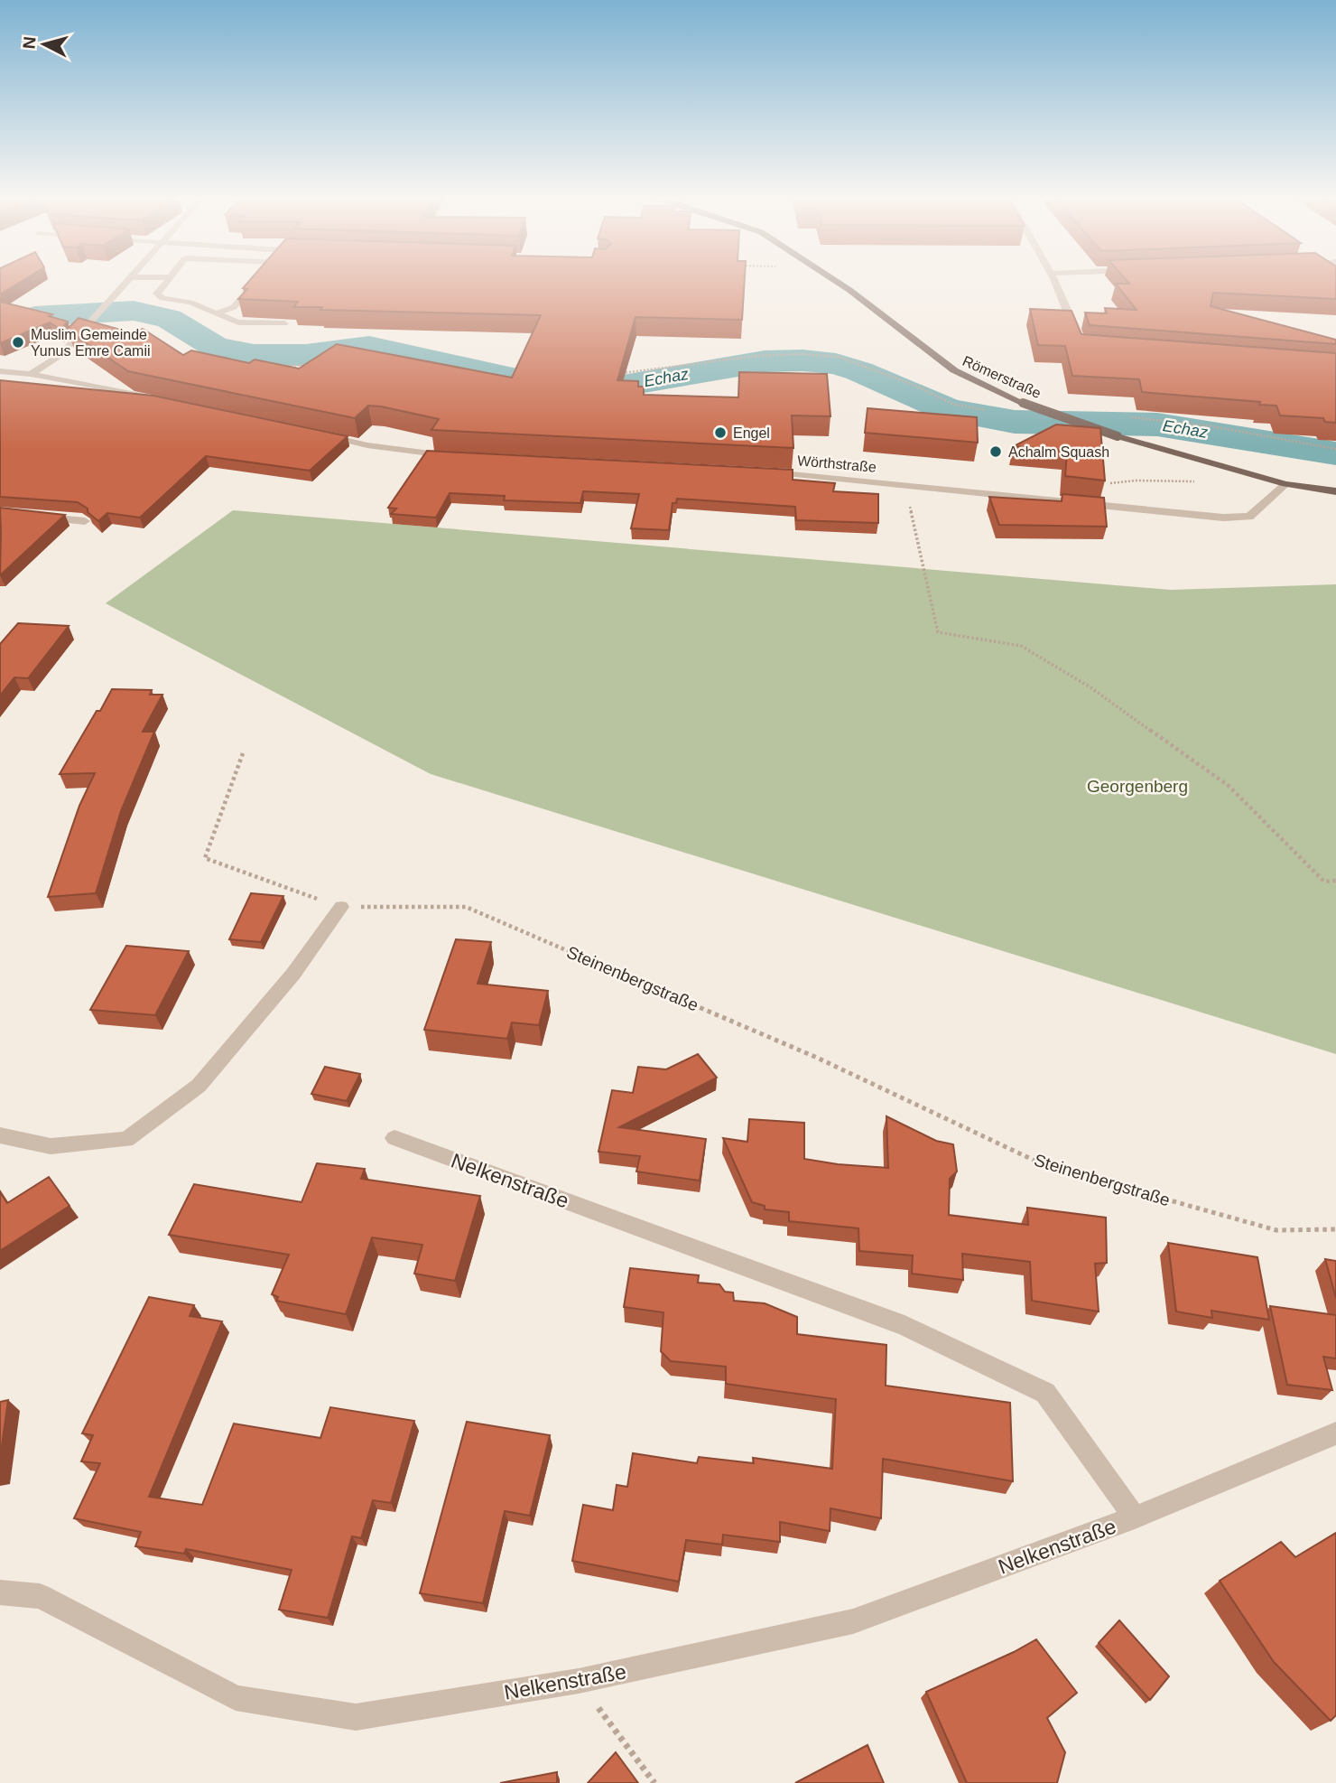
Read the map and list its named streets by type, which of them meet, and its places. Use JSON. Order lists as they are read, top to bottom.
{
  "streets": {
    "main road": ["Römerstraße"],
    "street": ["Wörthstraße", "Nelkenstraße"],
    "path": ["Steinenbergstraße"]
  },
  "crossings": [
    ["Römerstraße", "Wörthstraße"]
  ],
  "water": ["Echaz"],
  "parks": ["Georgenberg"],
  "places": ["Muslim Gemeinde Yunus Emre Camii", "Engel", "Achalm Squash"],
  "north": "left"
}
